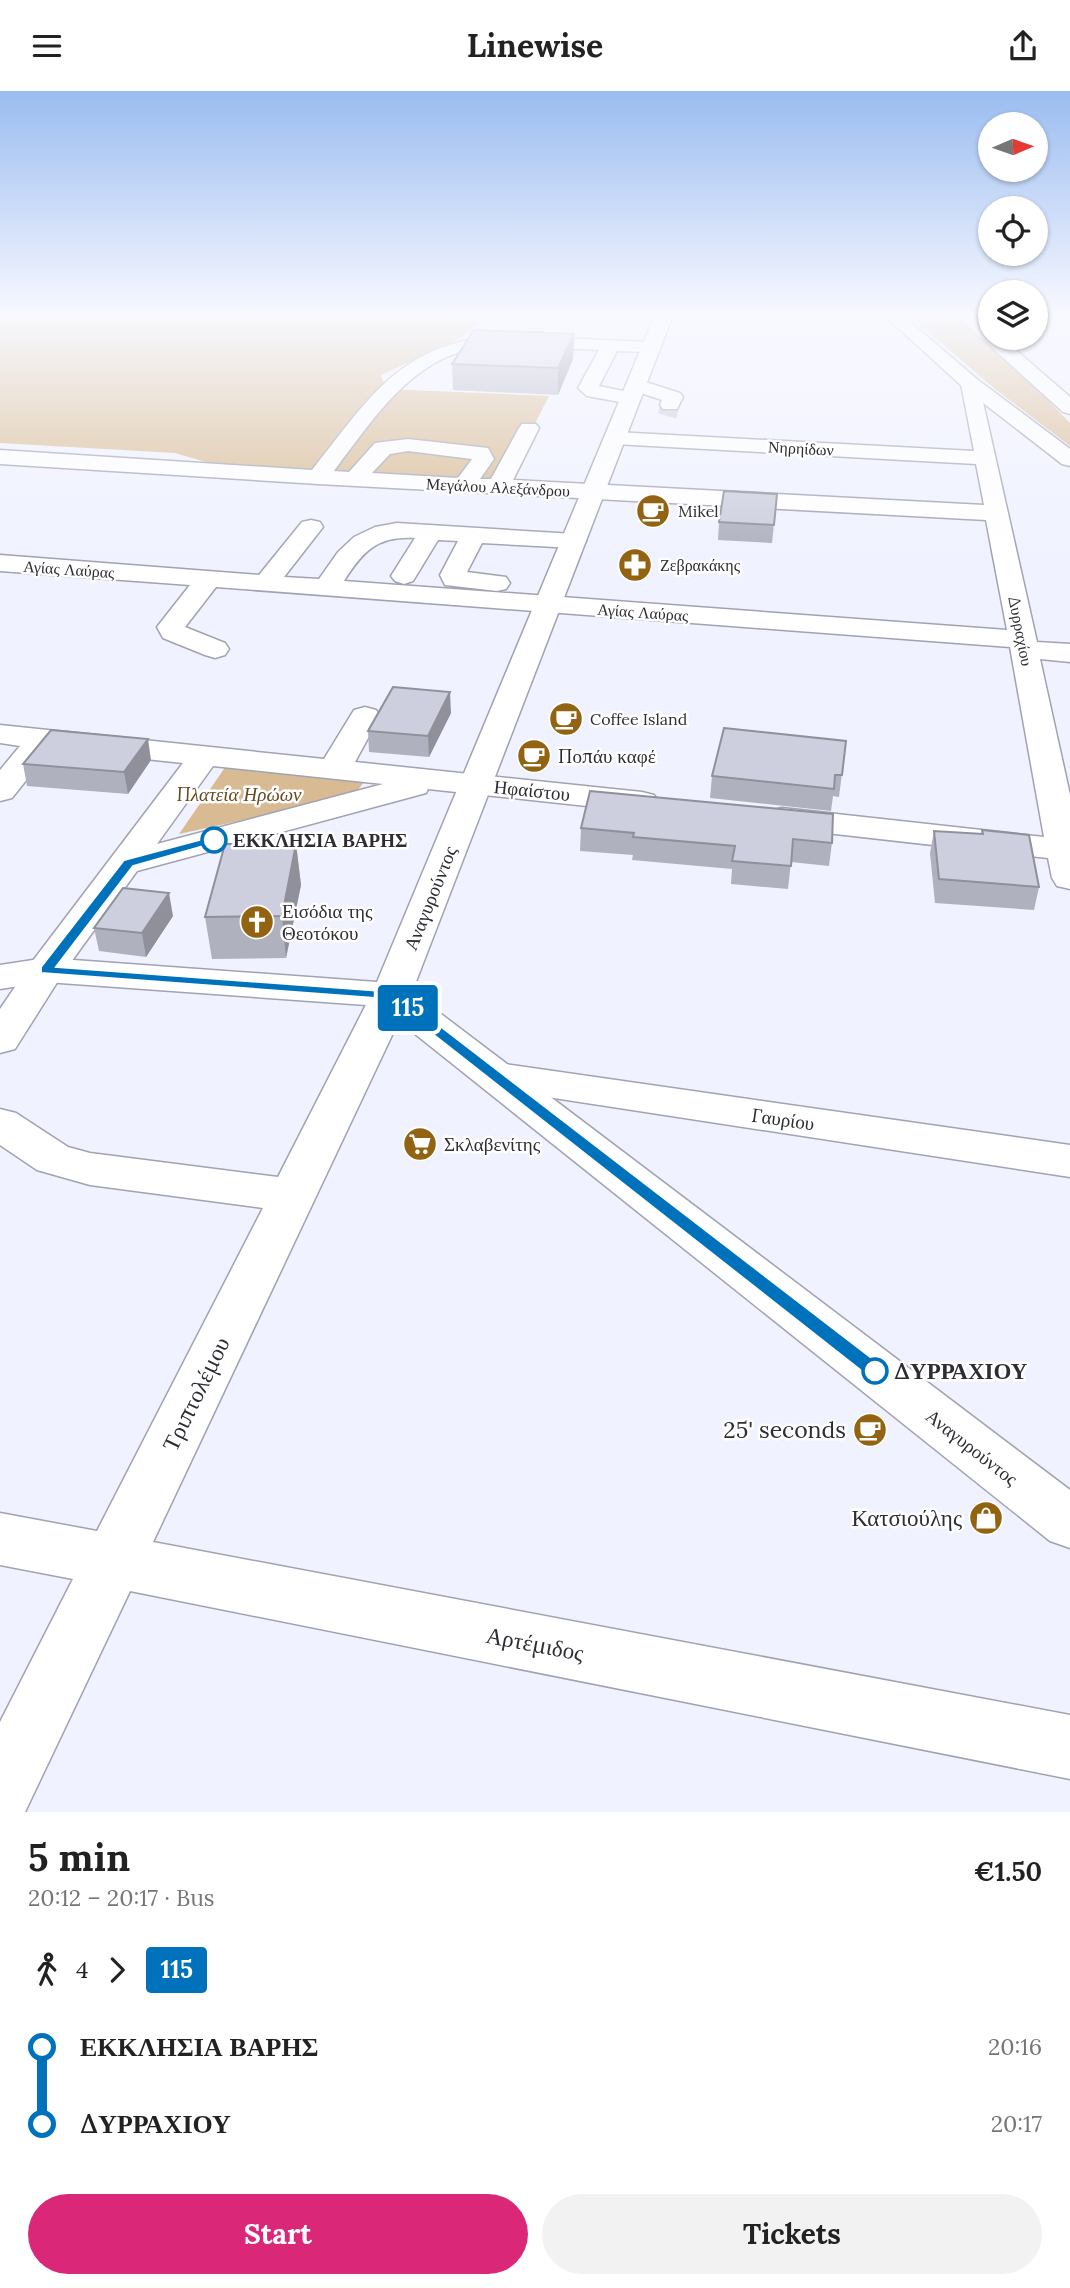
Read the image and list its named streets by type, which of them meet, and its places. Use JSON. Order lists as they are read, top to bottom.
{
  "streets": {
    "street": [
      "Νηρηίδων",
      "Μεγάλου Αλεξάνδρου",
      "Αγίας Λαύρας",
      "Δυρραχίου",
      "Ηφαίστου",
      "Αναγυρούντος",
      "Γαυρίου",
      "Τριπτολέμου",
      "Αρτέμιδος"
    ]
  },
  "crossings": [
    ["Νηρηίδων", "Δυρραχίου"],
    ["Νηρηίδων", "Αναγυρούντος"],
    ["Μεγάλου Αλεξάνδρου", "Δυρραχίου"],
    ["Μεγάλου Αλεξάνδρου", "Αναγυρούντος"],
    ["Αγίας Λαύρας", "Δυρραχίου"],
    ["Αγίας Λαύρας", "Αναγυρούντος"],
    ["Ηφαίστου", "Αναγυρούντος"],
    ["Αναγυρούντος", "Γαυρίου"],
    ["Αναγυρούντος", "Τριπτολέμου"],
    ["Τριπτολέμου", "Αρτέμιδος"]
  ],
  "parks": ["Πλατεία Ηρώων"],
  "places": {
    "cafe": [
      "Mikel",
      "Coffee Island",
      "Ποπάυ καφέ",
      "25' seconds"
    ],
    "pharmacy": ["Ζεβρακάκης"],
    "other": ["ΕΚΚΛΗΣΙΑ ΒΑΡΗΣ", "ΔΥΡΡΑΧΙΟΥ"],
    "church": ["Εισόδια της Θεοτόκου"],
    "supermarket": ["Σκλαβενίτης"],
    "shop": ["Κατσιούλης"]
  },
  "lines": ["bus line 115"],
  "north": "right",
  "page": {
    "header": "Linewise",
    "on_map": "115",
    "heading": ["5 min", "20:12 – 20:17 · Bus", "€1.50"],
    "legs": ["4", "115"],
    "list": [
      {
        "name": "ΕΚΚΛΗΣΙΑ ΒΑΡΗΣ",
        "value": "20:16"
      },
      {
        "name": "ΔΥΡΡΑΧΙΟΥ",
        "value": "20:17"
      }
    ],
    "buttons": ["Start", "Tickets"]
  }
}
